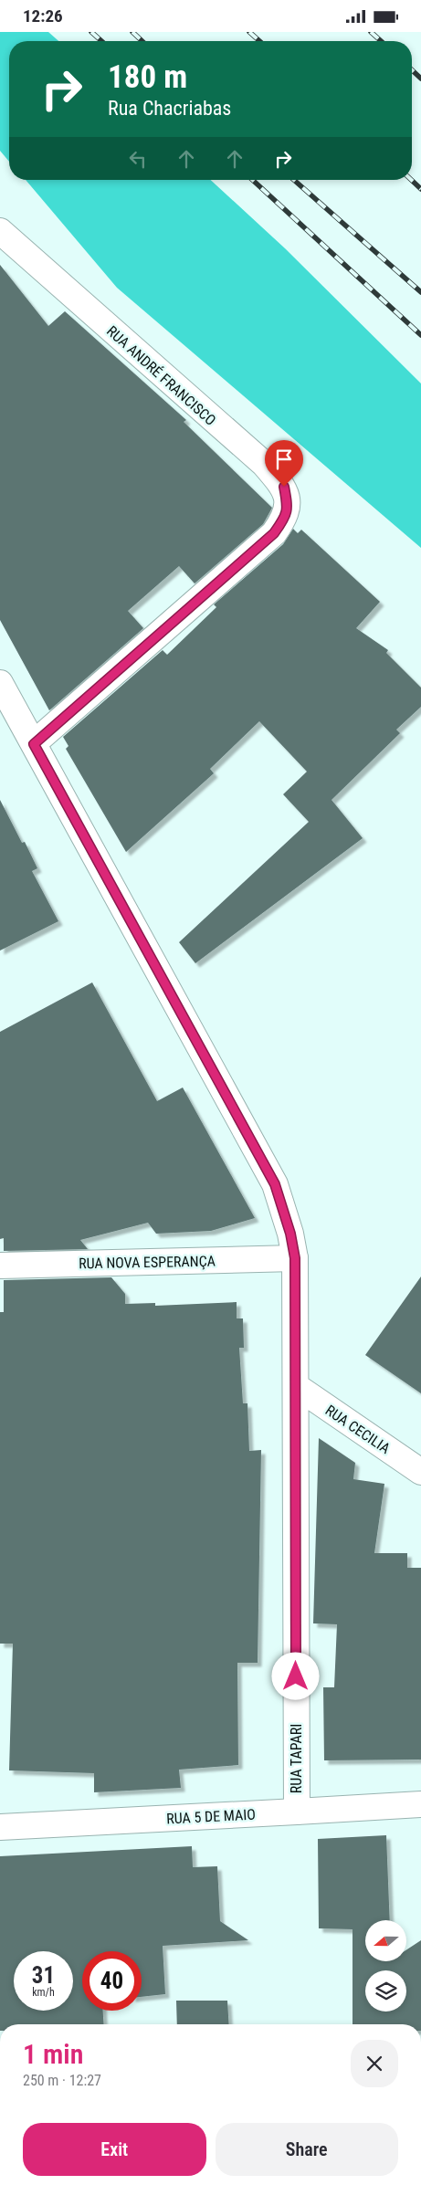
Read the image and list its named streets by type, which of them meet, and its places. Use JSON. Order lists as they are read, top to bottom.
{
  "streets": {
    "street": [
      "RUA ANDRÉ FRANCISCO",
      "RUA NOVA ESPERANÇA",
      "RUA CECILIA",
      "RUA TAPARI",
      "RUA 5 DE MAIO"
    ]
  },
  "crossings": [
    ["RUA ANDRÉ FRANCISCO", "RUA TAPARI"],
    ["RUA NOVA ESPERANÇA", "RUA TAPARI"],
    ["RUA CECILIA", "RUA TAPARI"],
    ["RUA TAPARI", "RUA 5 DE MAIO"]
  ],
  "north": "left",
  "page": {
    "status": "12:26",
    "turn": ["180 m", "Rua Chacriabas"],
    "speed": "31 km/h",
    "limit": "40",
    "heading": ["1 min", "250 m · 12:27"],
    "buttons": ["Exit", "Share"]
  }
}
